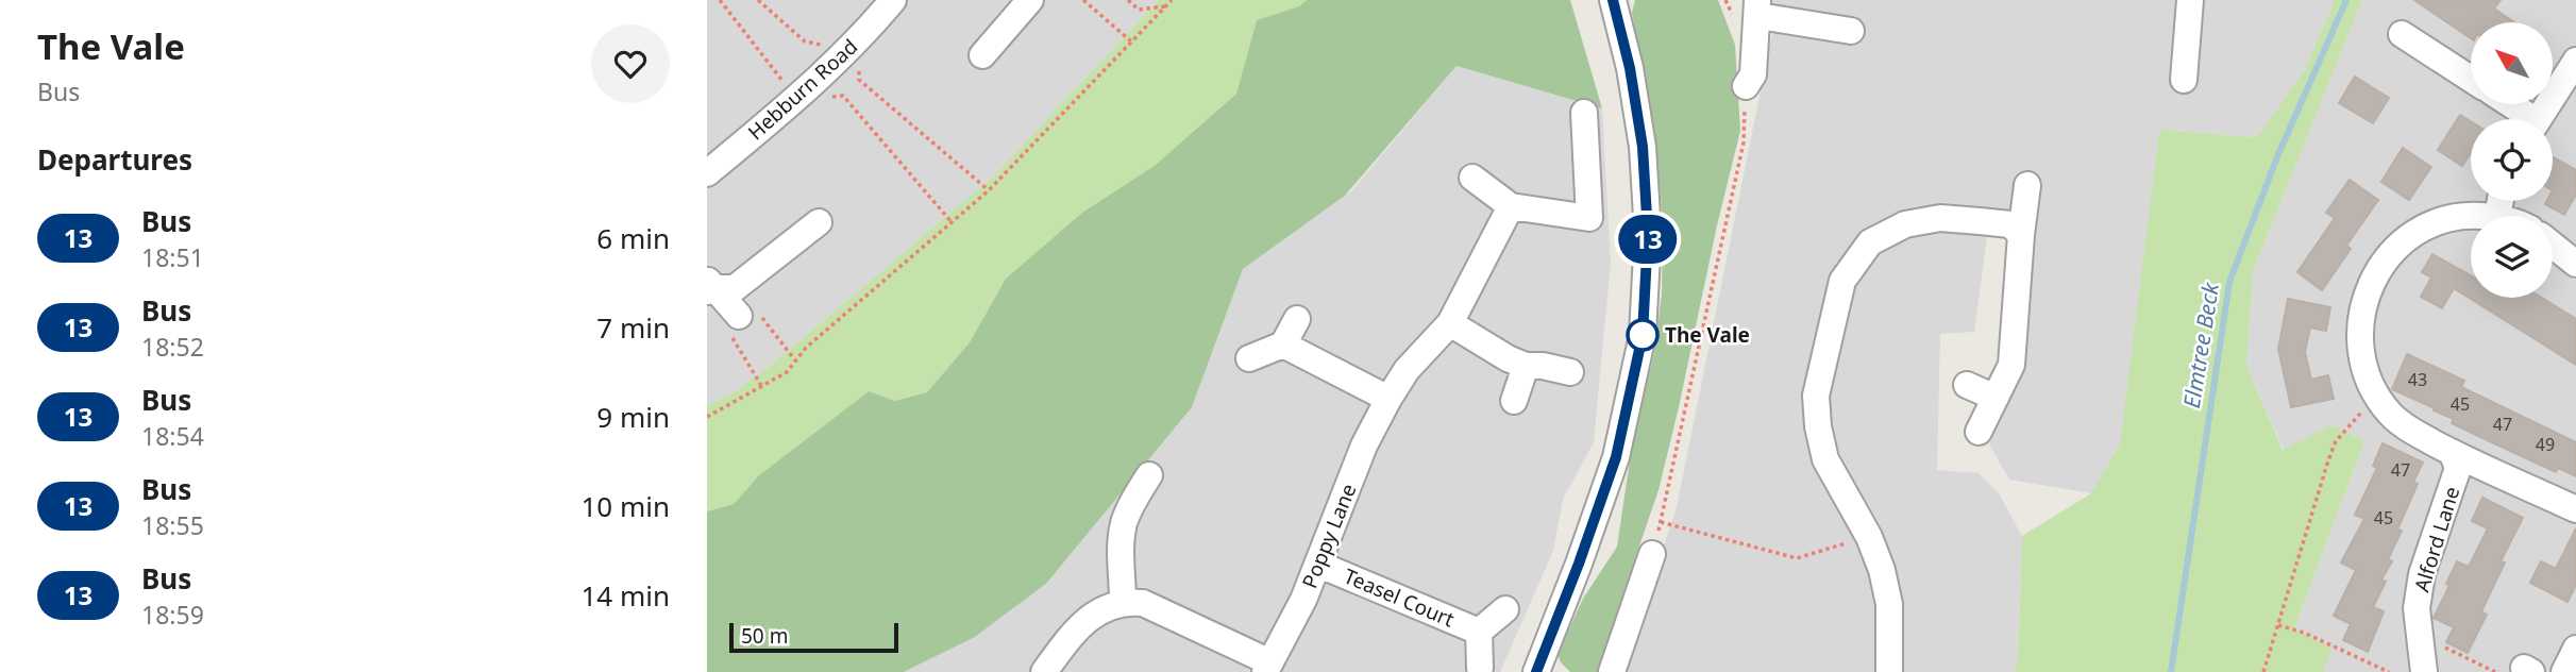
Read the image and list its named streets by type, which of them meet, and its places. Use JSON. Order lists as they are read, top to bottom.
{
  "streets": {
    "street": [
      "Hebburn Road",
      "Poppy Lane",
      "Alford Lane",
      "Teasel Court"
    ]
  },
  "crossings": [
    ["Poppy Lane", "Teasel Court"]
  ],
  "water": ["Elmtree Beck"],
  "places": ["The Vale"],
  "lines": ["bus line 13"],
  "house_numbers": [
    "43",
    "45",
    "47",
    "49",
    "47",
    "45"
  ],
  "scale_bar": "50 m",
  "north": "top left",
  "page": {
    "heading": [
      ["The Vale", "Bus"],
      "Departures"
    ],
    "on_map": "13",
    "list": [
      {
        "mark": "13",
        "name": "Bus",
        "note": "18:51",
        "value": "6 min"
      },
      {
        "mark": "13",
        "name": "Bus",
        "note": "18:52",
        "value": "7 min"
      },
      {
        "mark": "13",
        "name": "Bus",
        "note": "18:54",
        "value": "9 min"
      },
      {
        "mark": "13",
        "name": "Bus",
        "note": "18:55",
        "value": "10 min"
      },
      {
        "mark": "13",
        "name": "Bus",
        "note": "18:59",
        "value": "14 min"
      }
    ],
    "scale": "50 m"
  }
}
